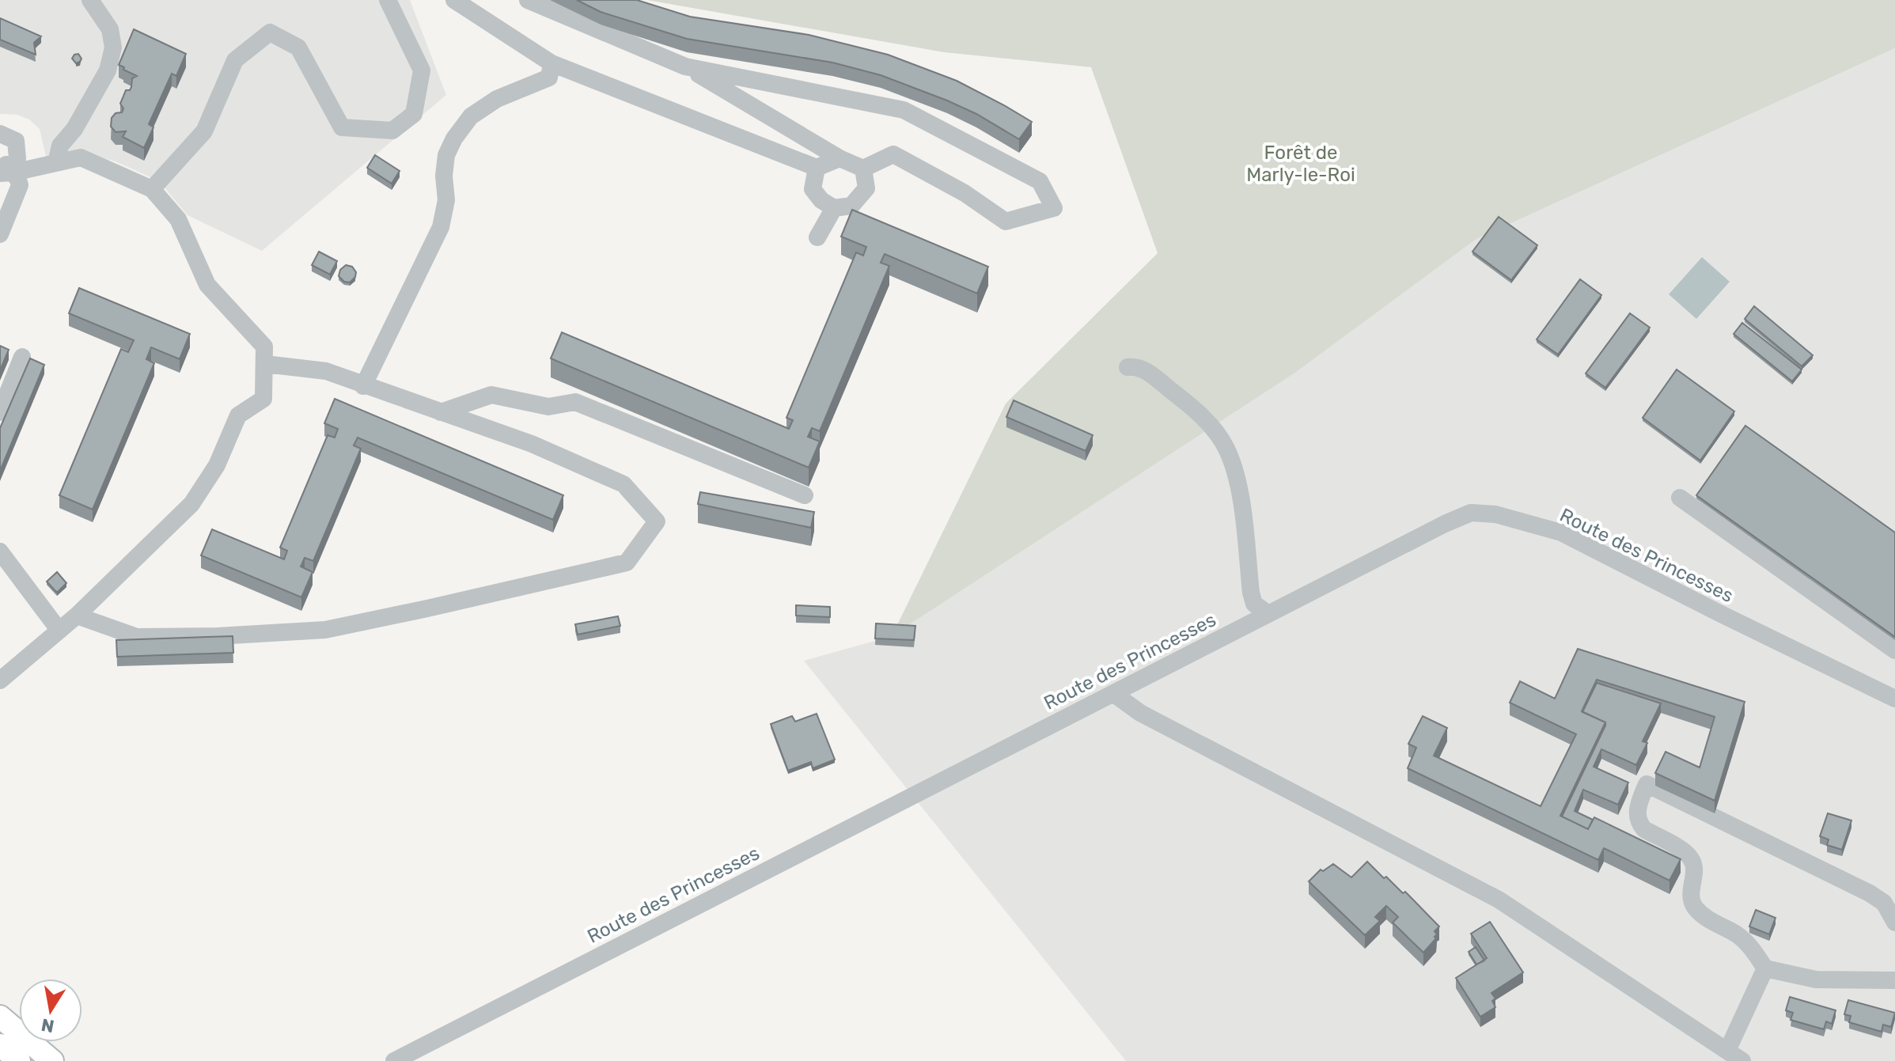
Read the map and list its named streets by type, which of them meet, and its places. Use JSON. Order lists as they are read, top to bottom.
{
  "streets": {
    "street": ["Route des Princesses"]
  },
  "parks": ["Forêt de Marly-le-Roi"],
  "north": "bottom"
}
